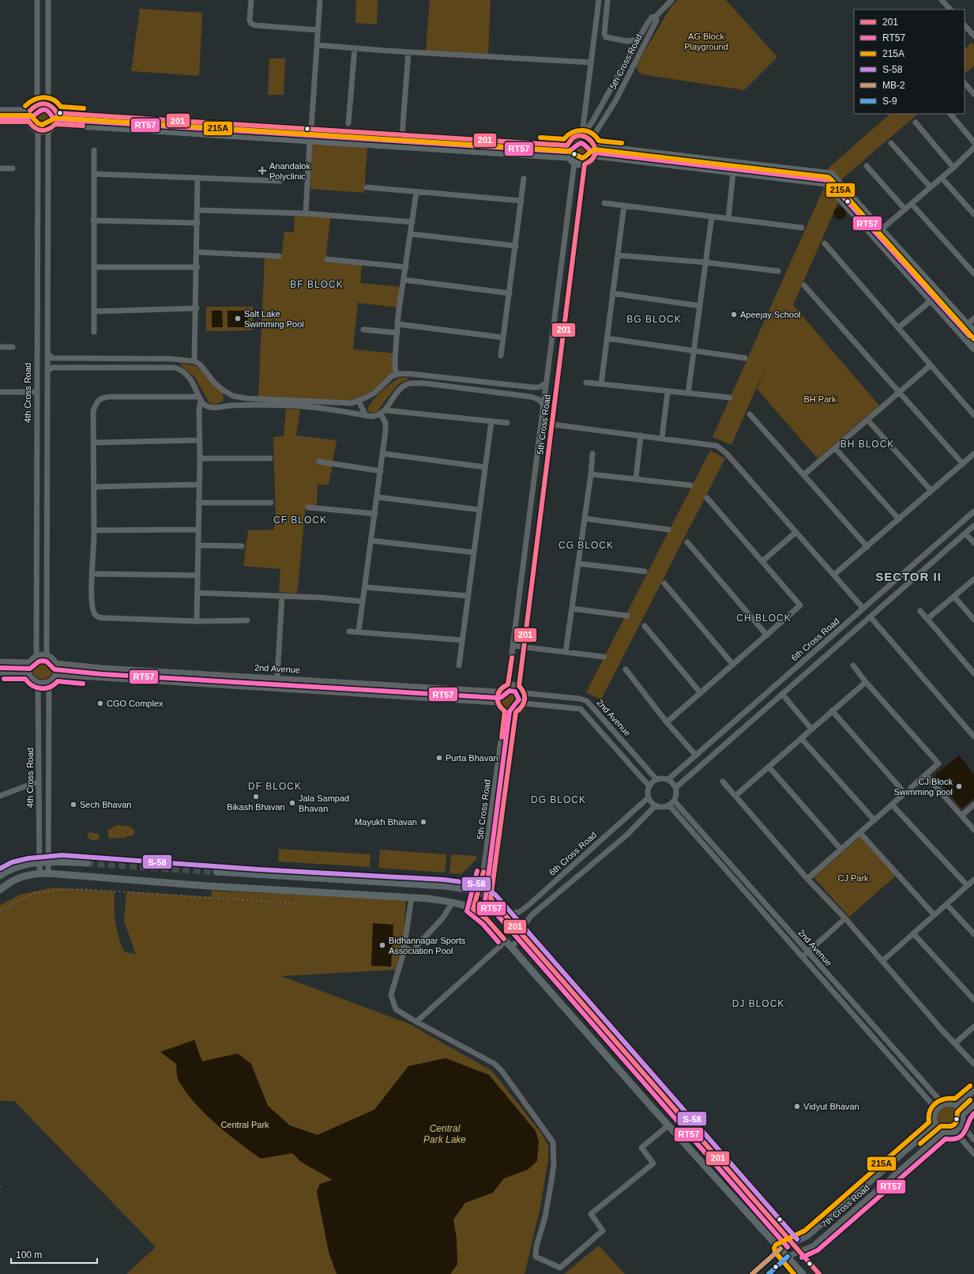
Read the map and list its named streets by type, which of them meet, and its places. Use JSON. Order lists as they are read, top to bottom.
{
  "streets": {
    "street": [
      "5th Cross Road",
      "4th Cross Road",
      "6th Cross Road",
      "2nd Avenue",
      "7th Cross Road"
    ]
  },
  "crossings": [
    ["5th Cross Road", "2nd Avenue"],
    ["4th Cross Road", "2nd Avenue"],
    ["6th Cross Road", "2nd Avenue"],
    ["2nd Avenue", "7th Cross Road"]
  ],
  "districts": [
    "BF BLOCK",
    "BG BLOCK",
    "BH BLOCK",
    "CF BLOCK",
    "CG BLOCK",
    "SECTOR II",
    "CH BLOCK",
    "DF BLOCK",
    "DG BLOCK",
    "DJ BLOCK"
  ],
  "water": ["Central Park Lake"],
  "parks": [
    "AG Block Playground",
    "BH Park",
    "CJ Park",
    "Central Park"
  ],
  "places": {
    "health": ["Anandalok Polyclinic"],
    "other": [
      "Apeejay School",
      "Salt Lake Swimming Pool",
      "CGO Complex",
      "Purta Bhavan",
      "CJ Block Swimming pool",
      "Bikash Bhavan",
      "Jala Sampad Bhavan",
      "Sech Bhavan",
      "Mayukh Bhavan",
      "Bidhannagar Sports Association Pool",
      "Vidyut Bhavan"
    ]
  },
  "lines": [
    "transit line 215A",
    "transit line 201",
    "transit line RT57",
    "transit line S-58",
    "transit line MB-2",
    "transit line S-9"
  ],
  "legend": [
    "201",
    "RT57",
    "215A",
    "S-58",
    "MB-2",
    "S-9"
  ],
  "scale_bar": "100 m"
}
